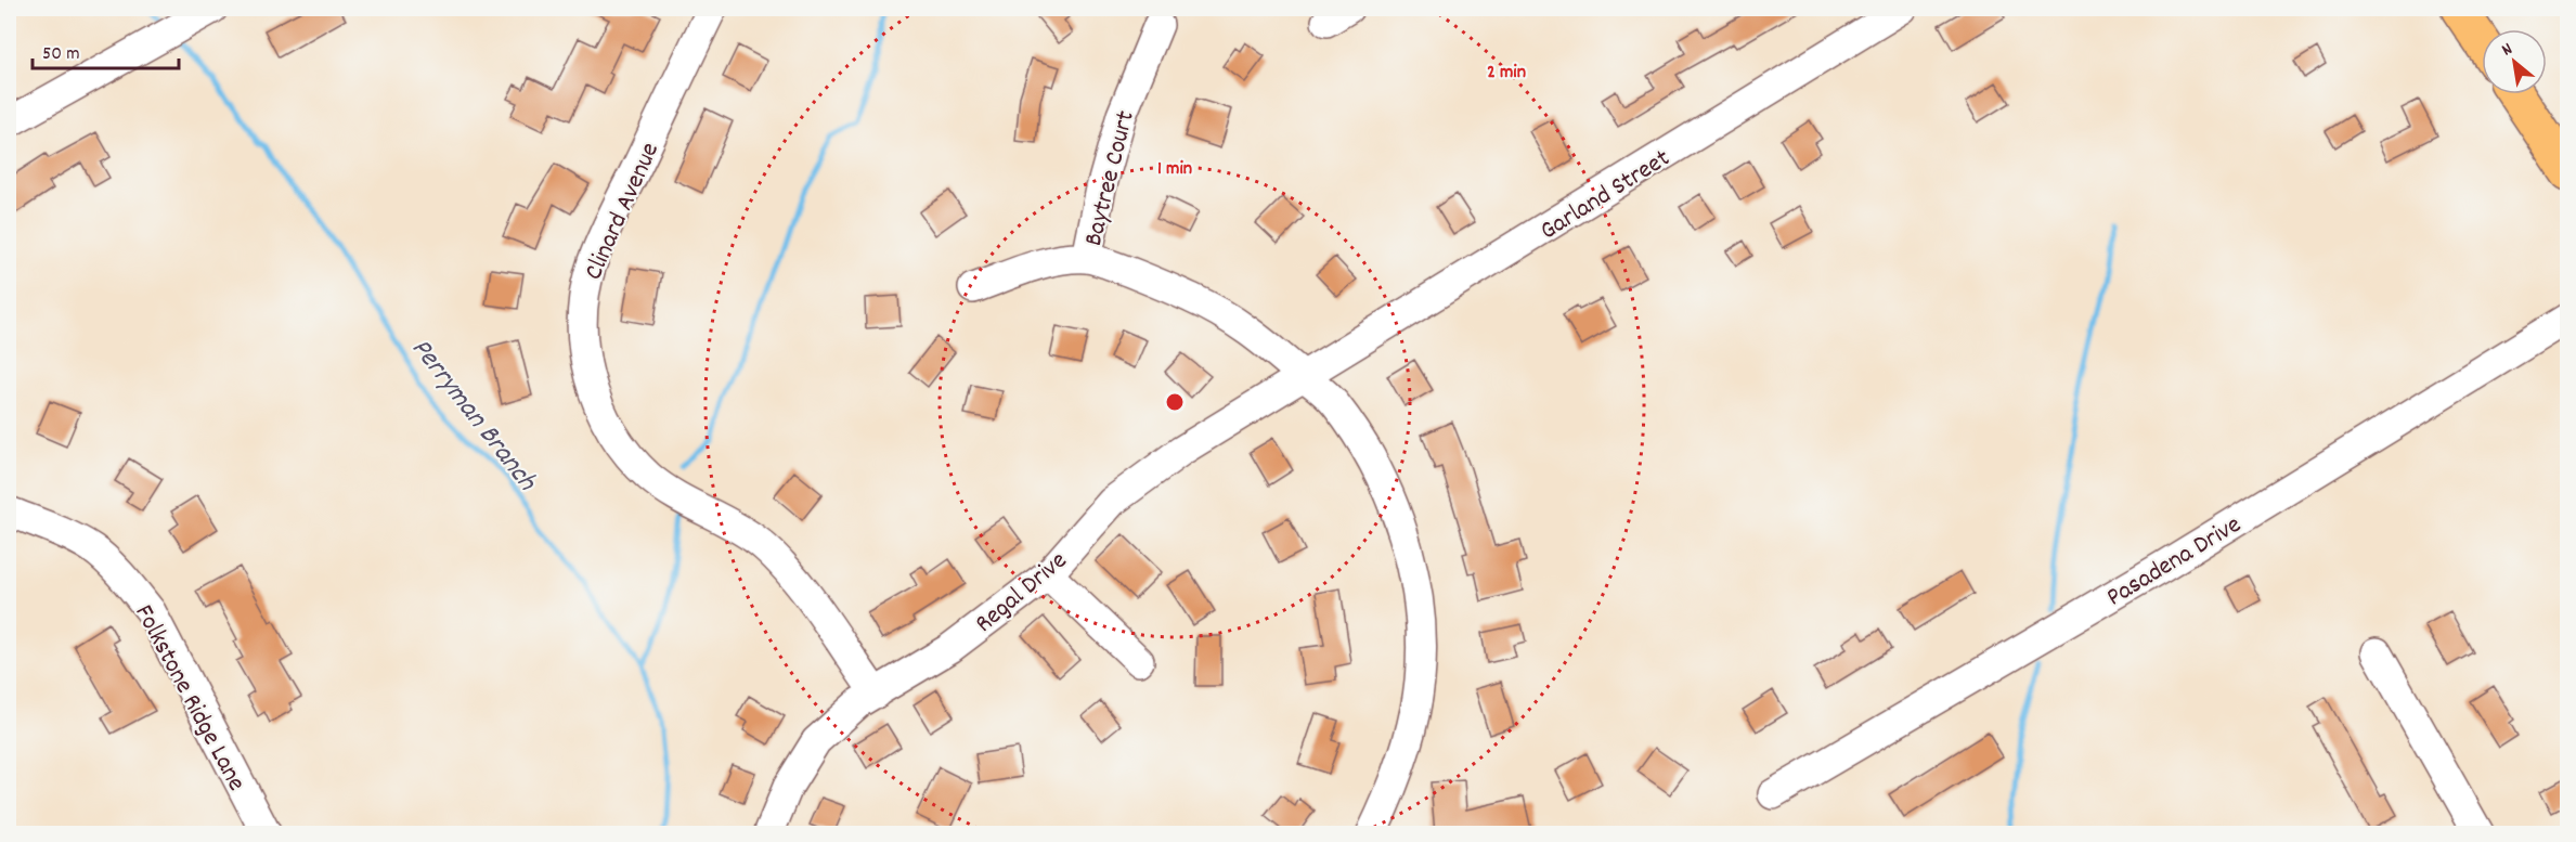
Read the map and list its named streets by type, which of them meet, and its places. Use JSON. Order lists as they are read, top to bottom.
{
  "streets": {
    "street": [
      "Baytree Court",
      "Garland Street",
      "Clinard Avenue",
      "Pasadena Drive",
      "Regal Drive",
      "Folkstone Ridge Lane"
    ]
  },
  "crossings": [
    ["Garland Street", "Regal Drive"],
    ["Clinard Avenue", "Regal Drive"]
  ],
  "water": ["Perryman Branch"],
  "scale_bar": "50 m",
  "north": "top left",
  "rings": ["2 min", "1 min"]
}
